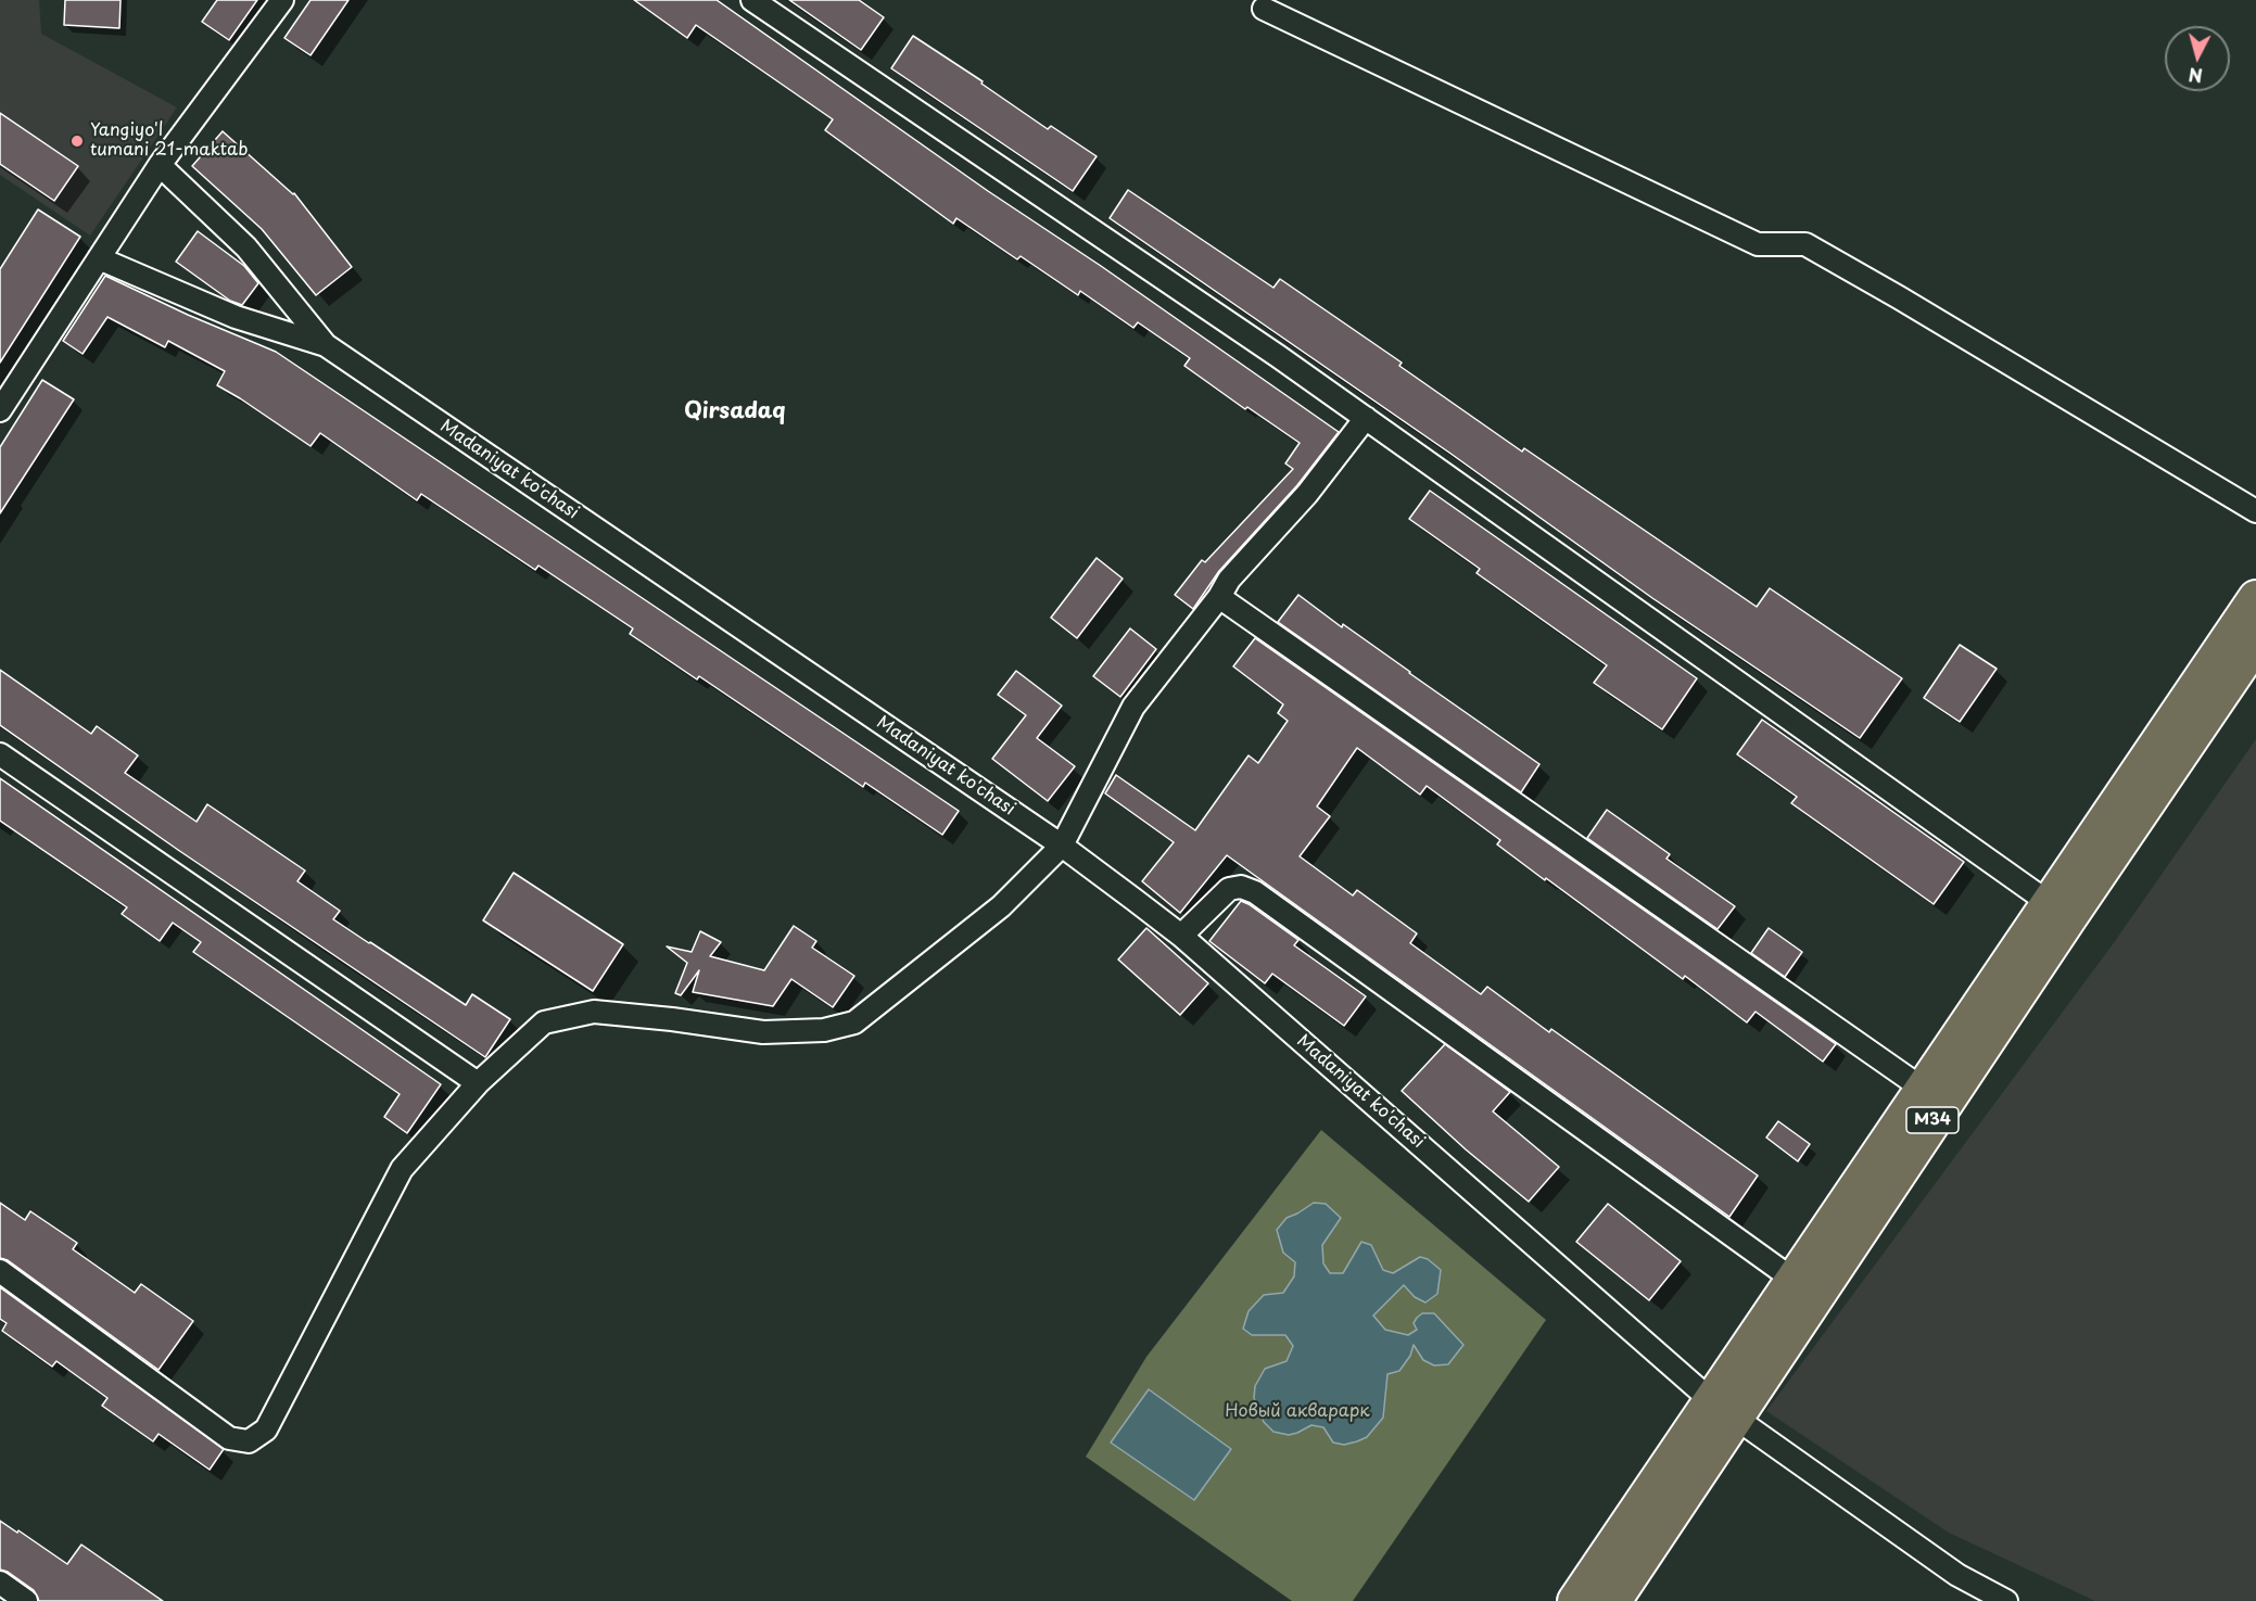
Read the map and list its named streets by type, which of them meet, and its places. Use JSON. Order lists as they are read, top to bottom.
{
  "streets": {
    "main road": ["M34"],
    "street": ["Madaniyat ko'chasi"]
  },
  "crossings": [
    ["Madaniyat ko'chasi", "M34"]
  ],
  "districts": ["Qirsadaq"],
  "parks": ["Новый акварарк"],
  "places": ["Yangiyo'l tumani 21-maktab"],
  "north": "bottom"
}
